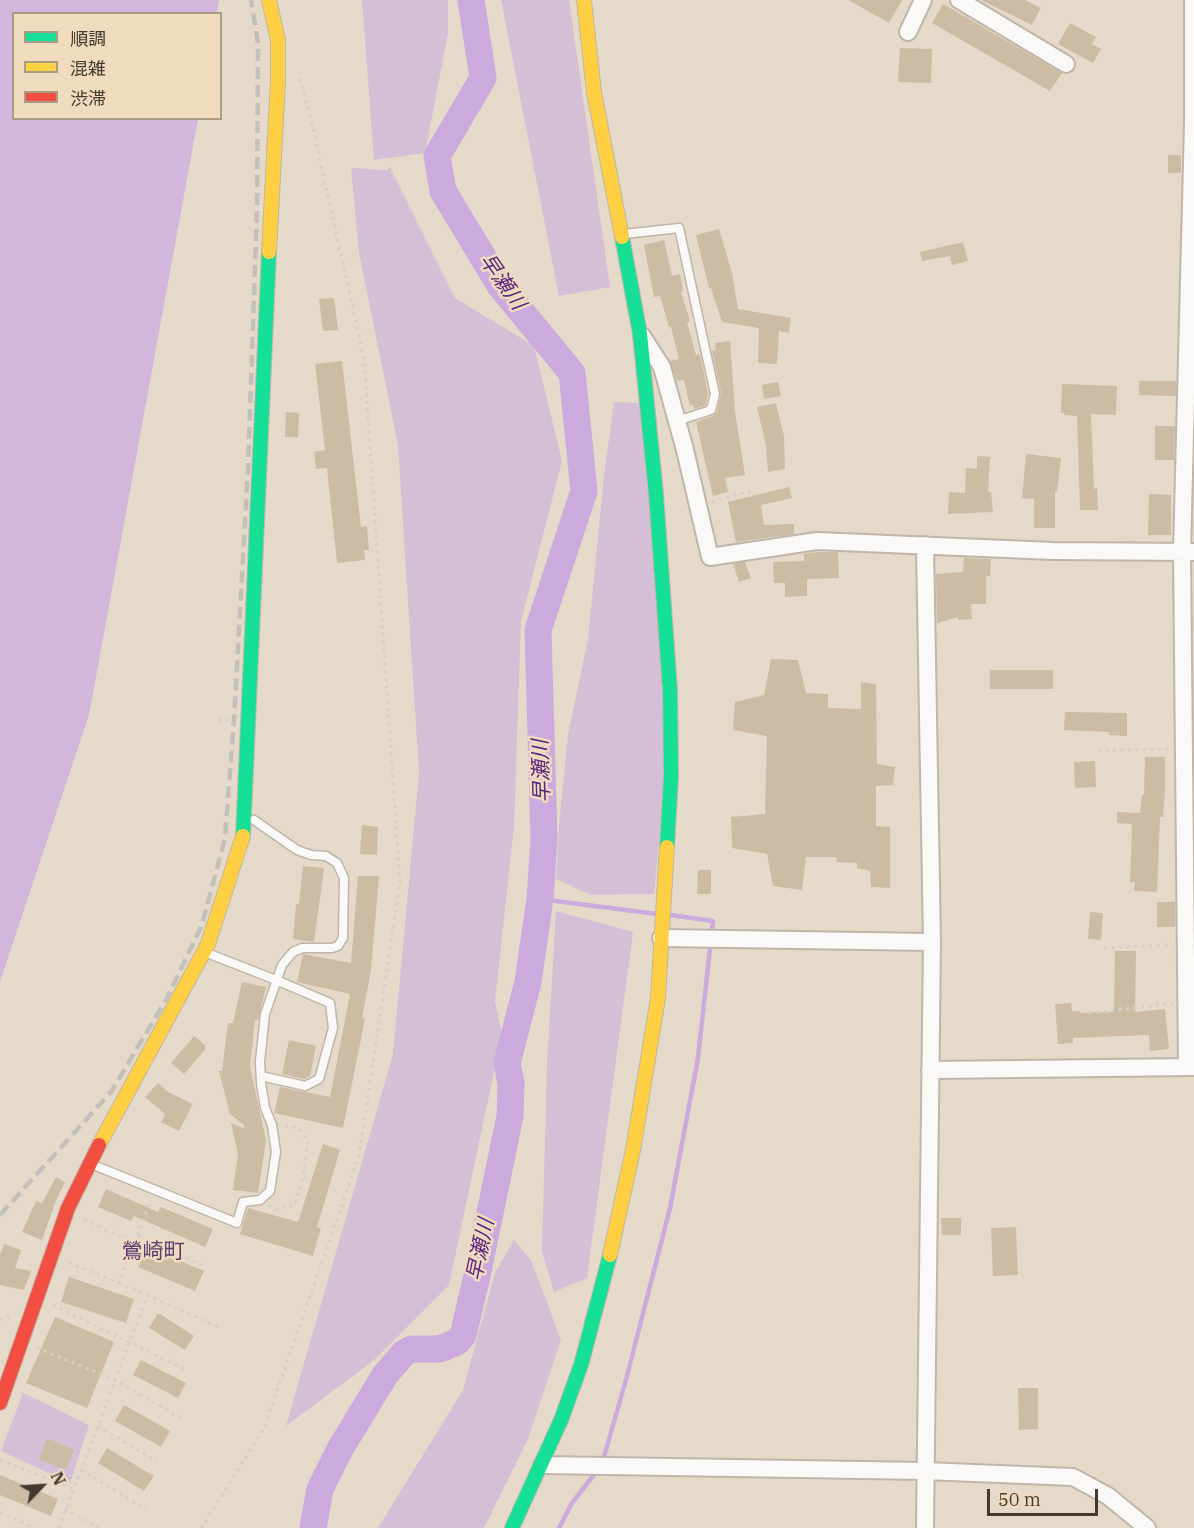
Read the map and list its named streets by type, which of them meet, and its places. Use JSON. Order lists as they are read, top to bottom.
{
  "districts": ["鶯崎町"],
  "water": ["早瀬川"],
  "legend": ["順調", "混雑", "渋滞"],
  "scale_bar": "50 m",
  "north": "top right"
}
